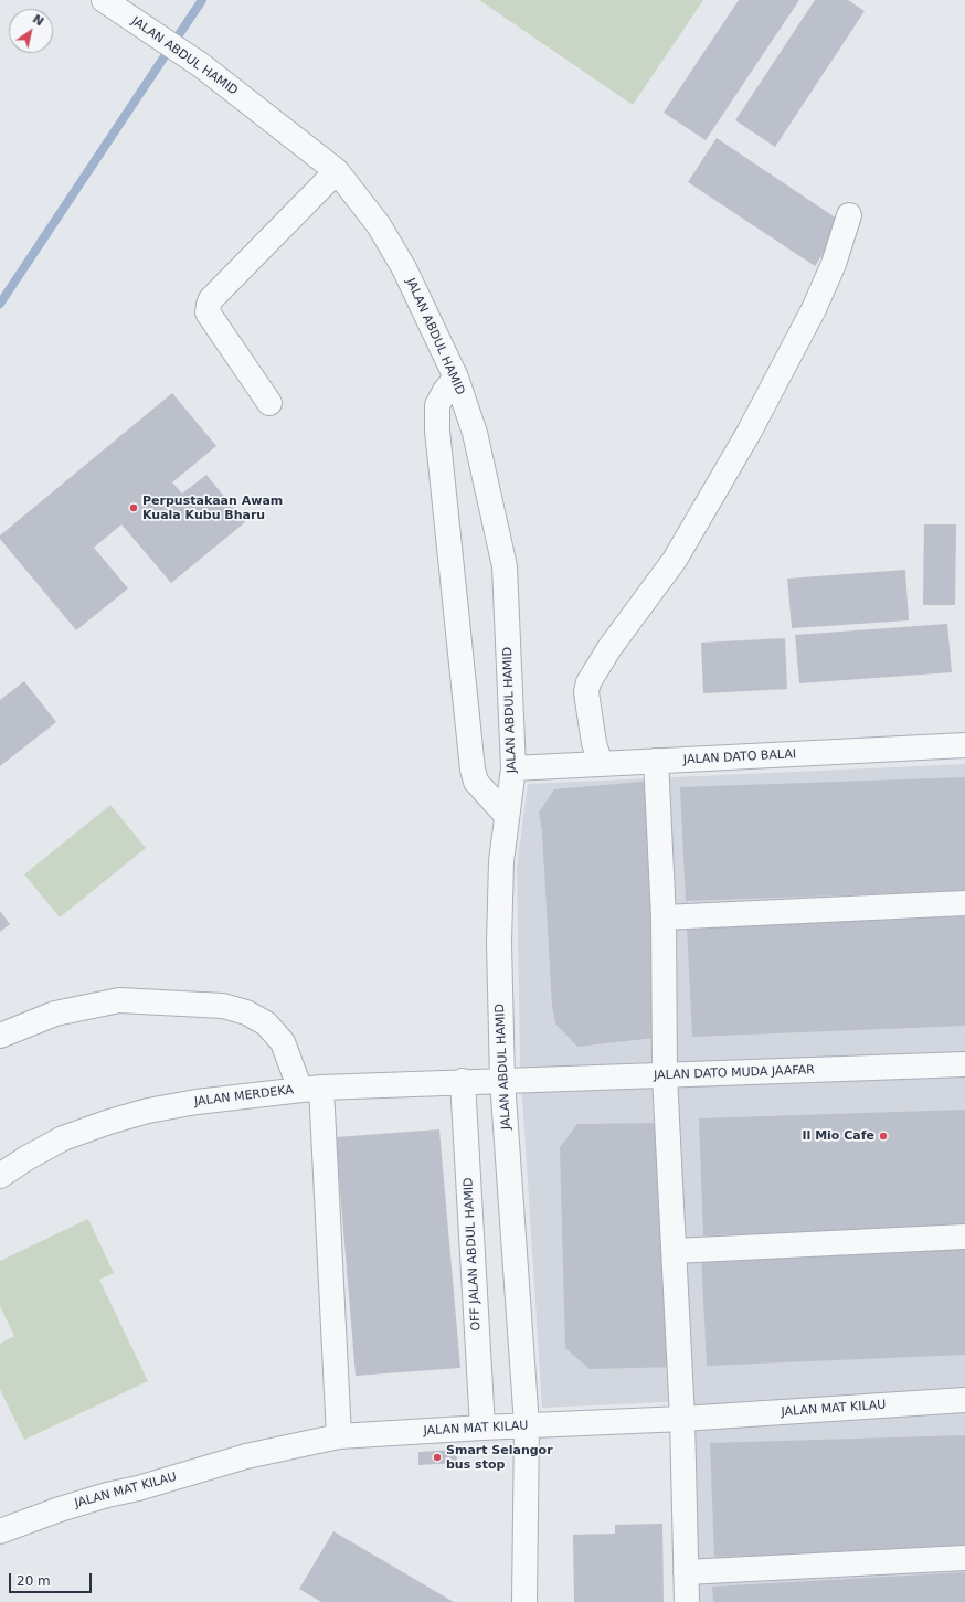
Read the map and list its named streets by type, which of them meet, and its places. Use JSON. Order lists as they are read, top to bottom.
{
  "streets": {
    "street": [
      "JALAN ABDUL HAMID",
      "JALAN DATO BALAI",
      "JALAN DATO MUDA JAAFAR",
      "JALAN MERDEKA",
      "OFF JALAN ABDUL HAMID",
      "JALAN MAT KILAU"
    ]
  },
  "crossings": [
    ["JALAN ABDUL HAMID", "JALAN DATO BALAI"],
    ["JALAN ABDUL HAMID", "JALAN DATO MUDA JAAFAR"],
    ["JALAN ABDUL HAMID", "JALAN MERDEKA"],
    ["JALAN ABDUL HAMID", "JALAN MAT KILAU"],
    ["JALAN DATO MUDA JAAFAR", "JALAN MERDEKA"],
    ["JALAN MERDEKA", "OFF JALAN ABDUL HAMID"],
    ["OFF JALAN ABDUL HAMID", "JALAN MAT KILAU"]
  ],
  "places": ["Perpustakaan Awam Kuala Kubu Bharu", "Il Mio Cafe", "Smart Selangor bus stop"],
  "scale_bar": "20 m",
  "north": "top right"
}
